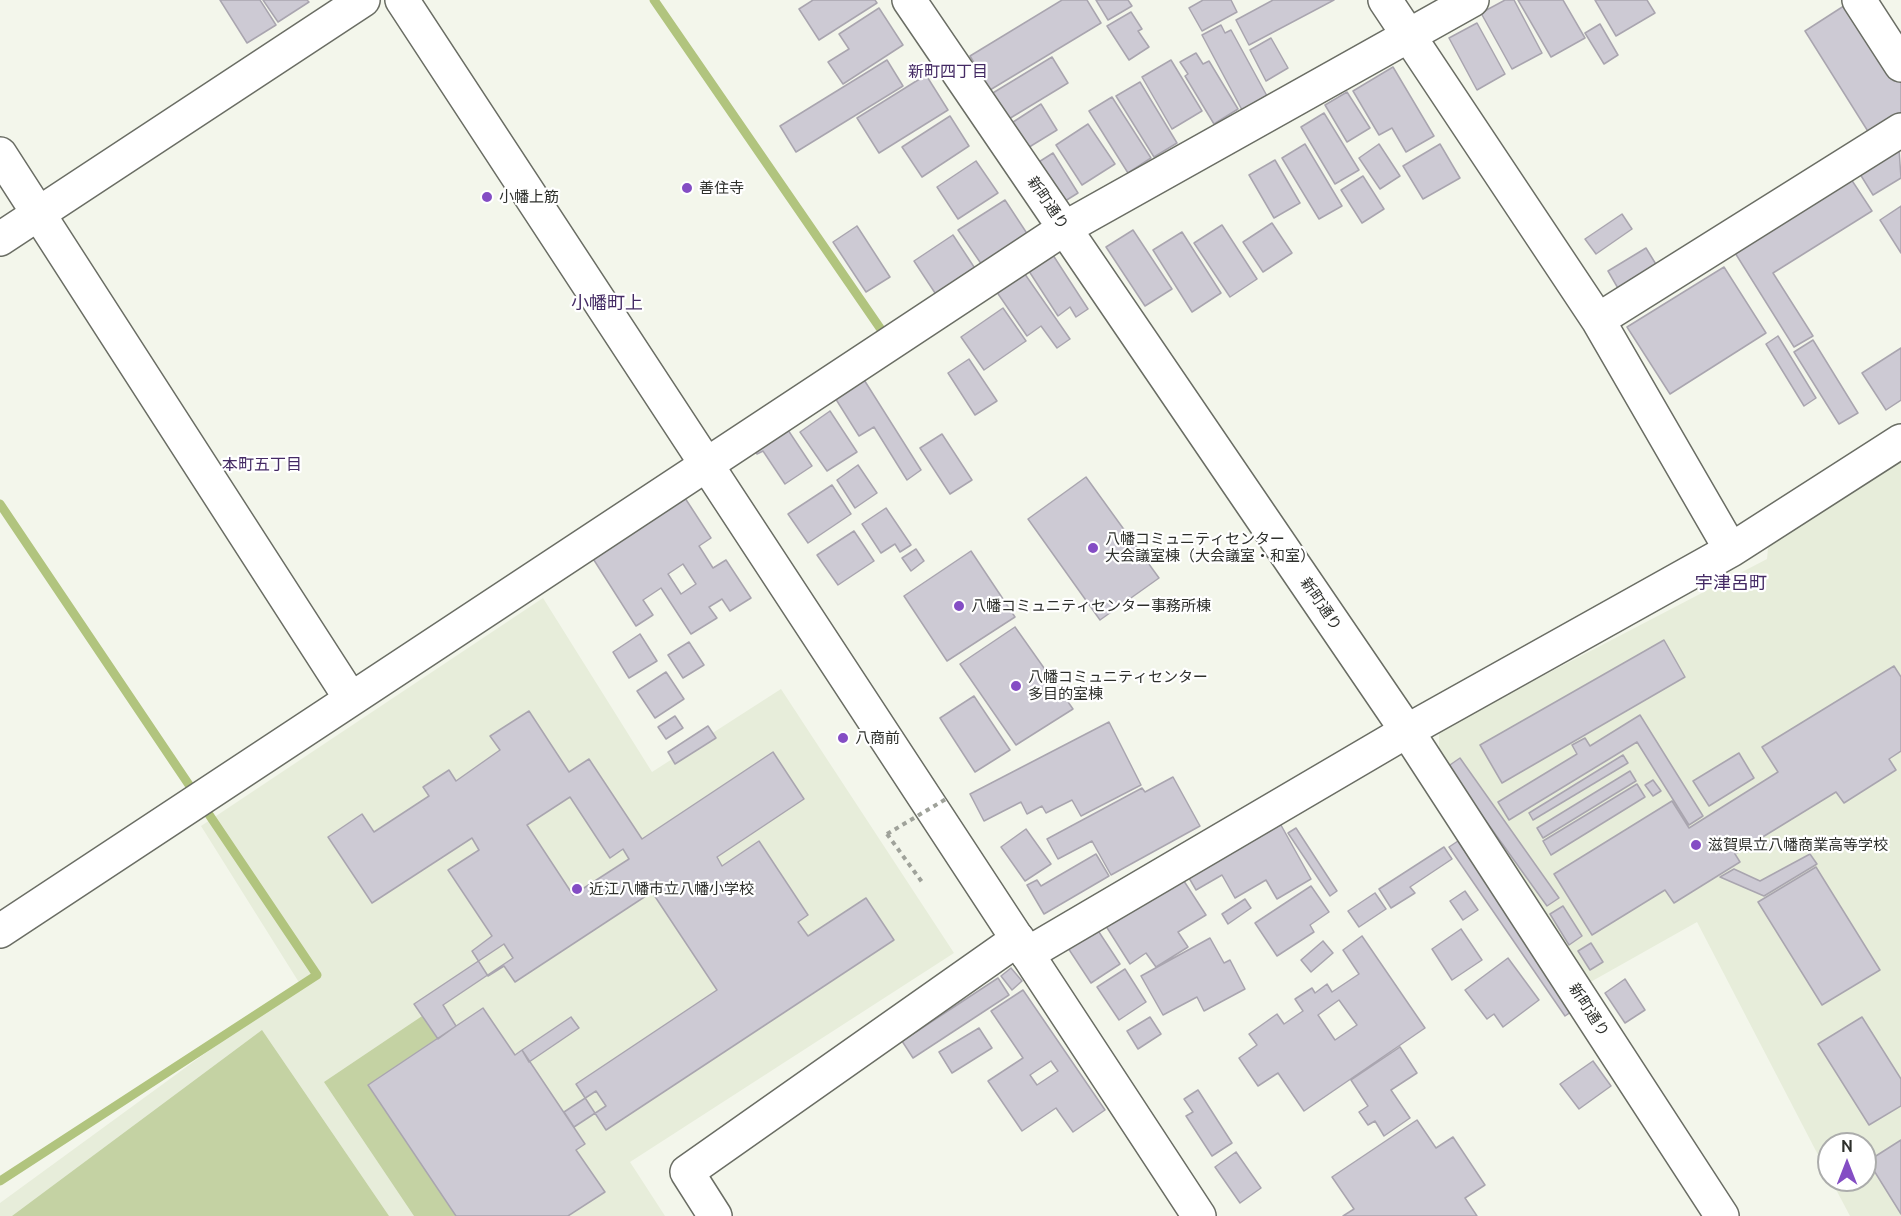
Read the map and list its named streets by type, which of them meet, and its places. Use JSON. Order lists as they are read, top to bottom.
{
  "streets": {
    "street": ["新町通り"]
  },
  "districts": [
    "新町四丁目",
    "小幡町上",
    "本町五丁目",
    "宇津呂町"
  ],
  "places": [
    "善住寺",
    "小幡上筋",
    "八幡コミュニティセンター 大会議室棟（大会議室・和室）",
    "八幡コミュニティセンター事務所棟",
    "八幡コミュニティセンター 多目的室棟",
    "八商前",
    "滋賀県立八幡商業高等学校",
    "近江八幡市立八幡小学校"
  ],
  "north": "top"
}
